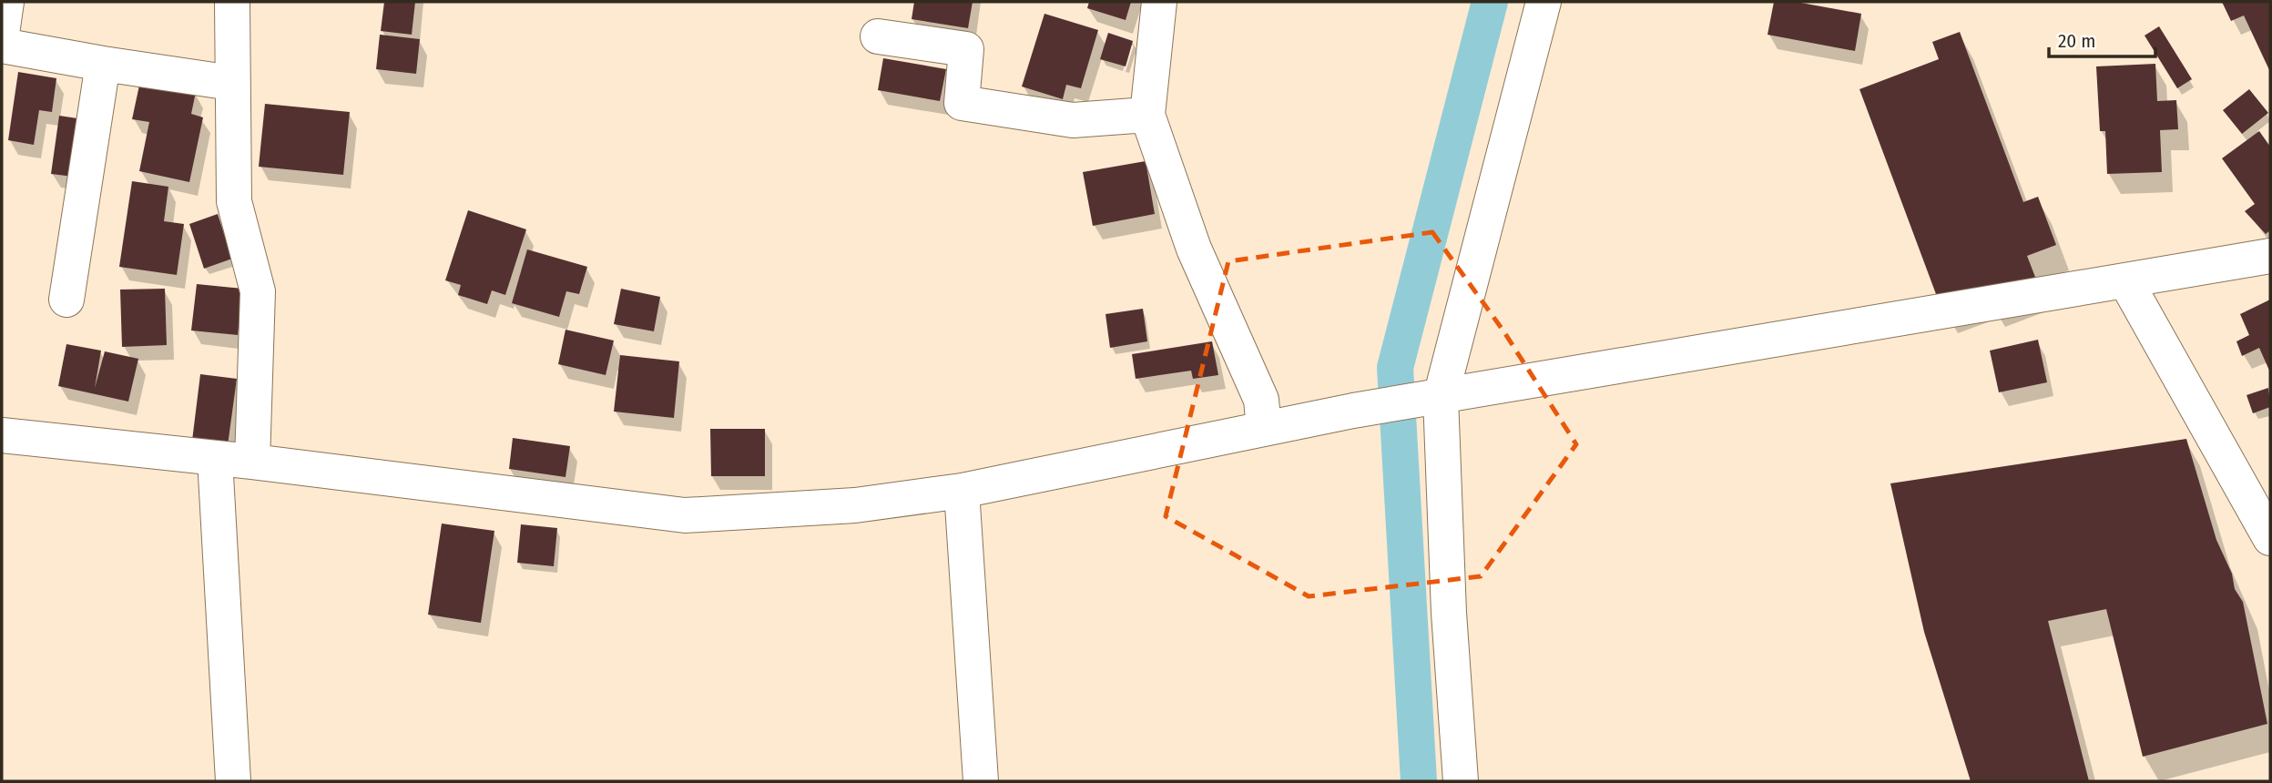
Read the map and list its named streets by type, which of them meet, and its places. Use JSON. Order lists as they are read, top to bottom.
{
  "scale_bar": "20 m"
}
